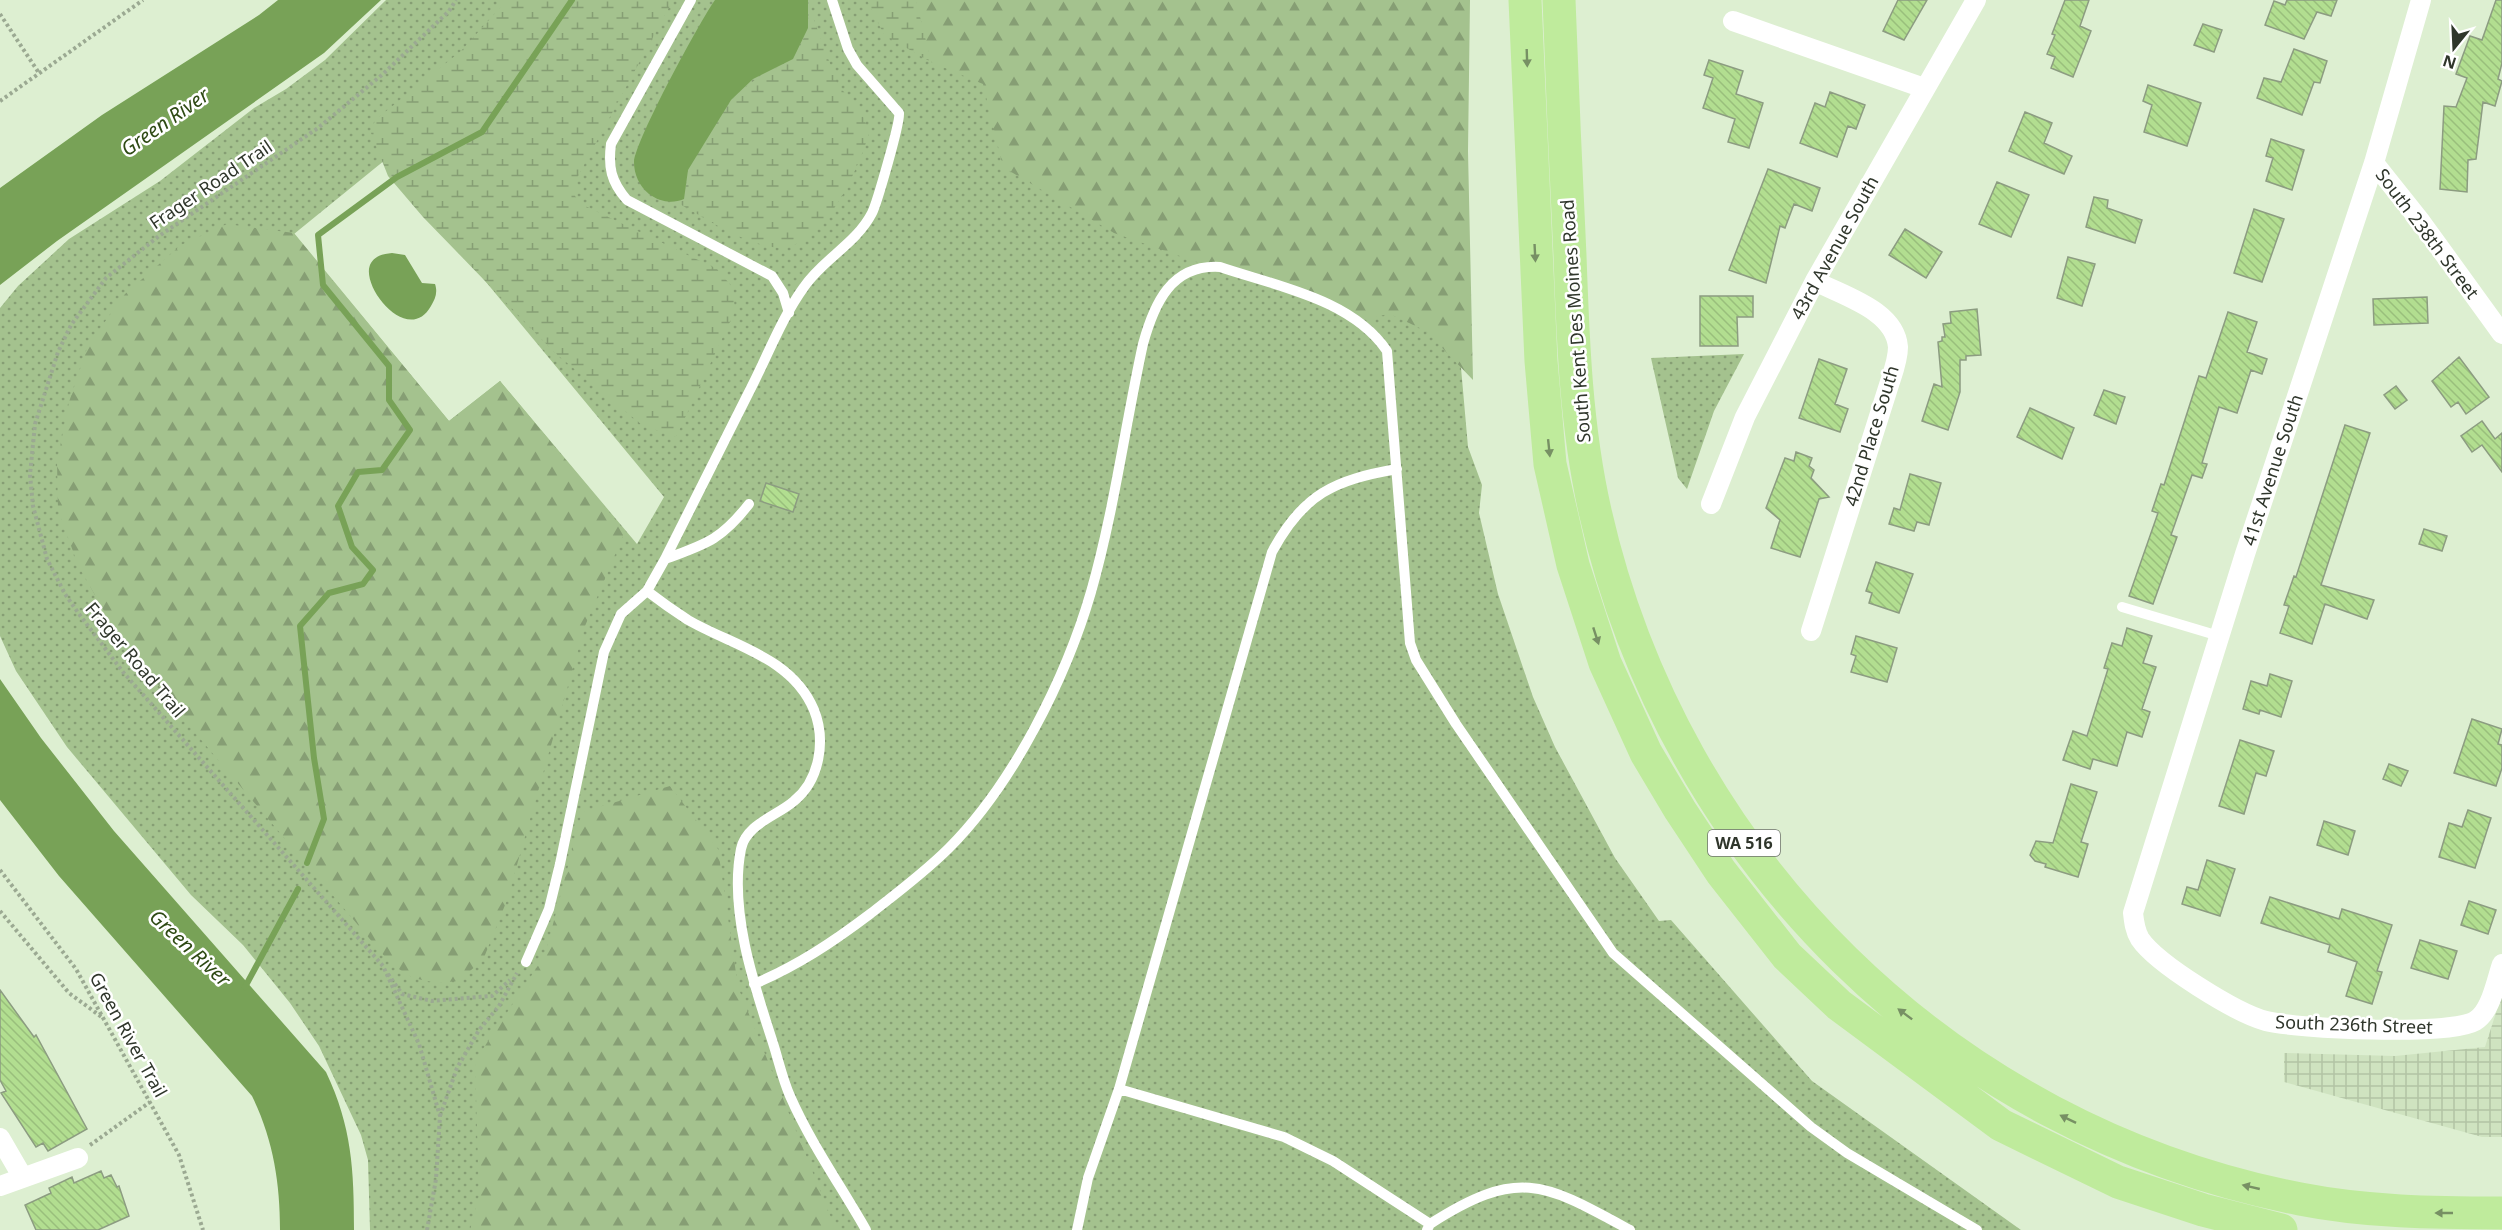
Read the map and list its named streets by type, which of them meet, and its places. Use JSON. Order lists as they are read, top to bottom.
{
  "streets": {
    "highway": ["South Kent Des Moines Road", "WA 516"],
    "street": [
      "South 238th Street",
      "43rd Avenue South",
      "42nd Place South",
      "41st Avenue South",
      "South 236th Street"
    ],
    "path": ["Frager Road Trail", "Green River Trail"]
  },
  "crossings": [
    ["South 238th Street", "41st Avenue South"],
    ["43rd Avenue South", "42nd Place South"],
    ["41st Avenue South", "South 236th Street"]
  ],
  "water": ["Green River"],
  "north": "bottom"
}
